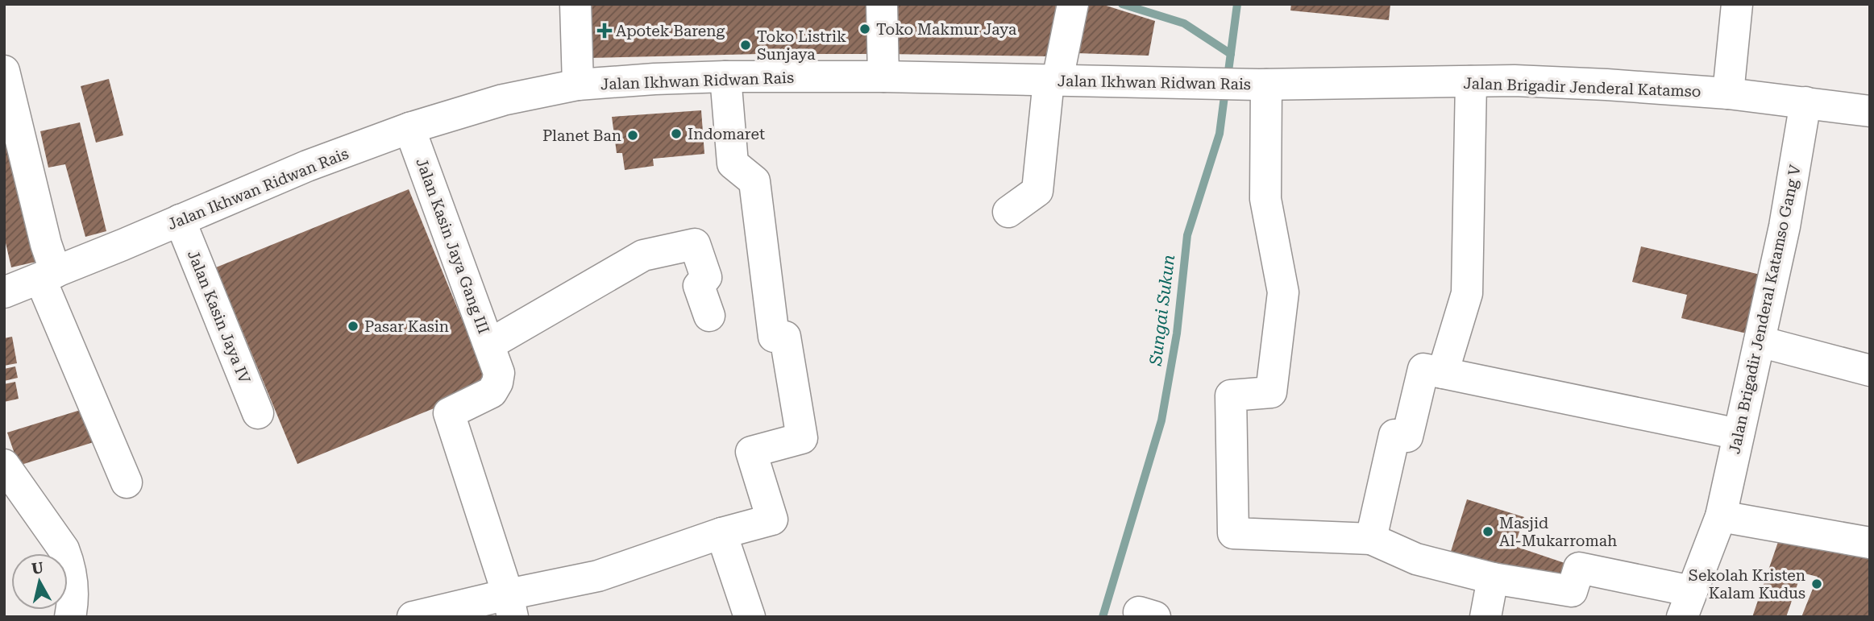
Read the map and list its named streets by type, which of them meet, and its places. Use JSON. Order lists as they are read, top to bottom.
{
  "streets": {
    "street": [
      "Jalan Ikhwan Ridwan Rais",
      "Jalan Brigadir Jenderal Katamso",
      "Jalan Kasin Jaya Gang III",
      "Jalan Brigadir Jenderal Katamso Gang V",
      "Jalan Kasin Jaya IV"
    ]
  },
  "crossings": [
    ["Jalan Ikhwan Ridwan Rais", "Jalan Brigadir Jenderal Katamso"],
    ["Jalan Ikhwan Ridwan Rais", "Jalan Kasin Jaya Gang III"],
    ["Jalan Ikhwan Ridwan Rais", "Jalan Kasin Jaya IV"],
    ["Jalan Brigadir Jenderal Katamso", "Jalan Brigadir Jenderal Katamso Gang V"]
  ],
  "water": ["Sungai Sukun"],
  "places": {
    "other": [
      "Toko Makmur Jaya",
      "Toko Listrik Sunjaya",
      "Indomaret",
      "Planet Ban",
      "Pasar Kasin",
      "Masjid Al-Mukarromah",
      "Sekolah Kristen Kalam Kudus"
    ],
    "health": ["Apotek Bareng"]
  },
  "north": "top"
}
